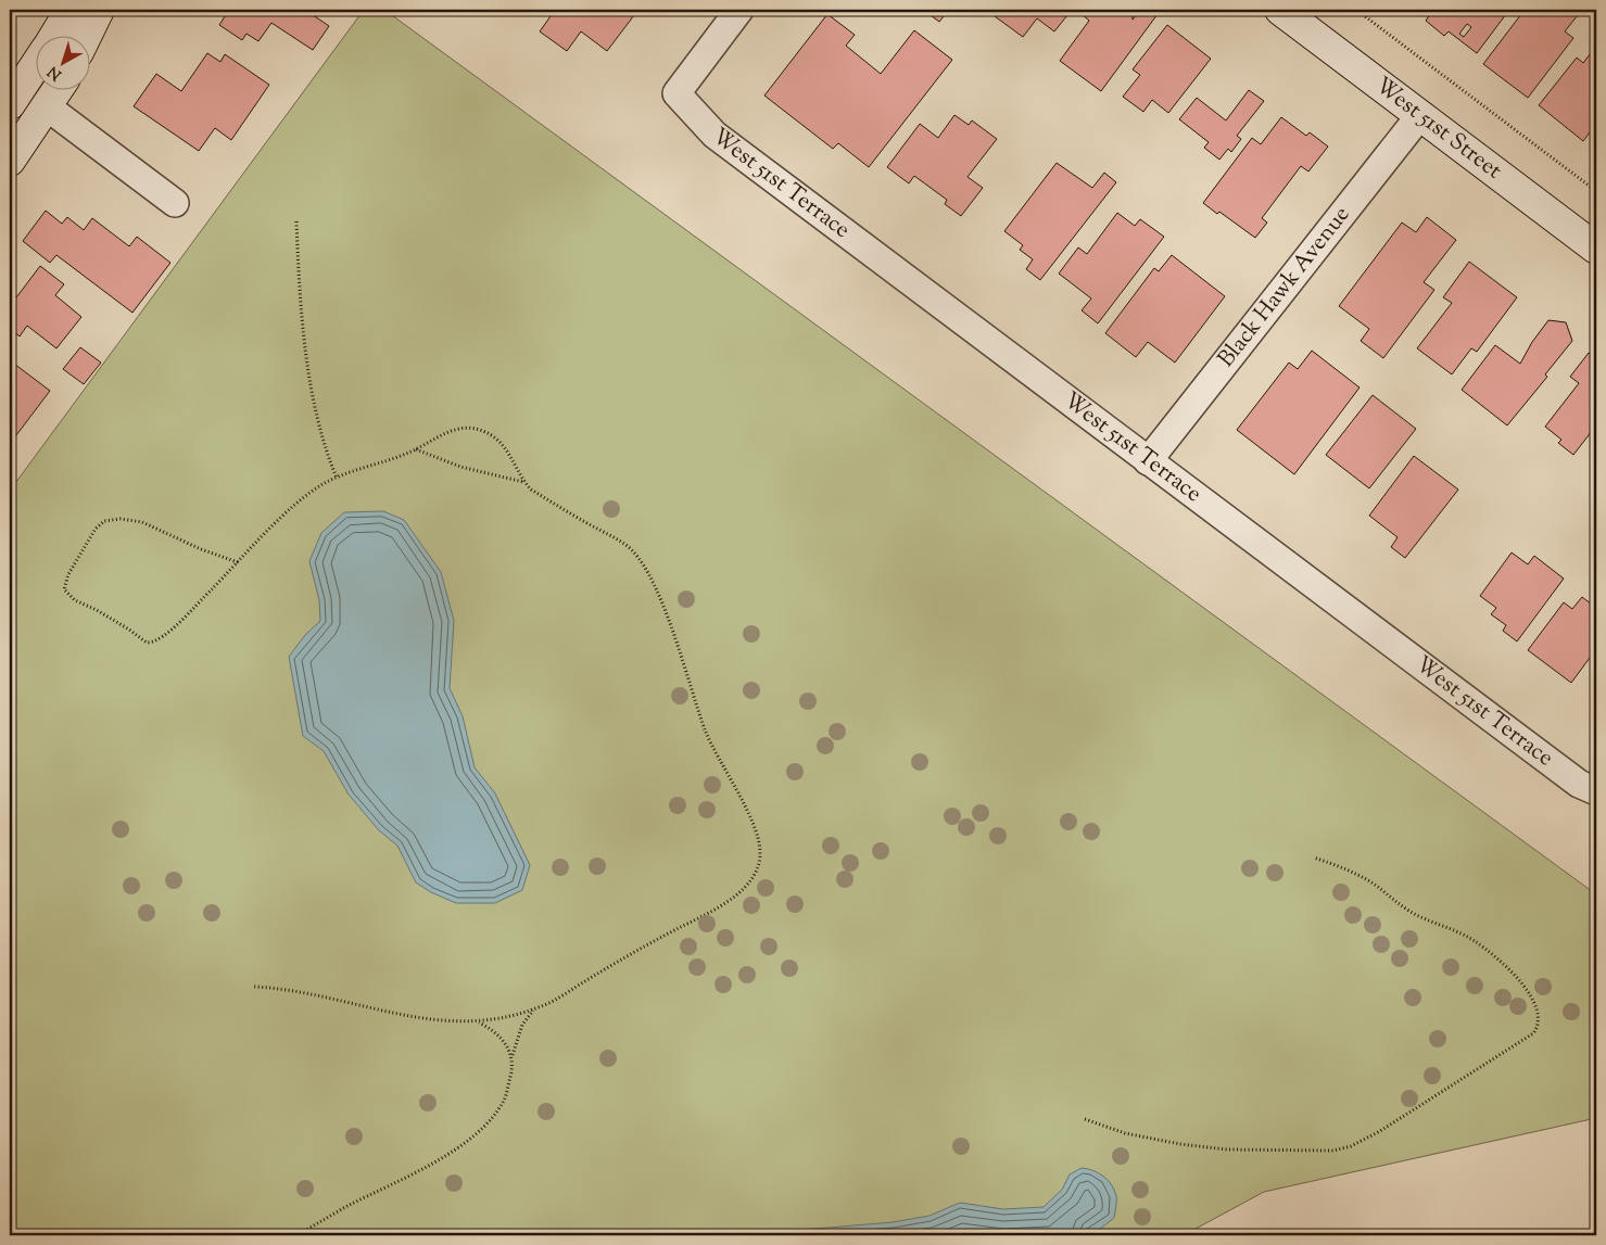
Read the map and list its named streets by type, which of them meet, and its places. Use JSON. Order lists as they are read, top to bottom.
{
  "streets": {
    "street": ["West 51st Street", "West 51st Terrace", "Black Hawk Avenue"]
  },
  "crossings": [
    ["West 51st Street", "Black Hawk Avenue"],
    ["West 51st Terrace", "Black Hawk Avenue"]
  ],
  "north": "bottom left"
}
